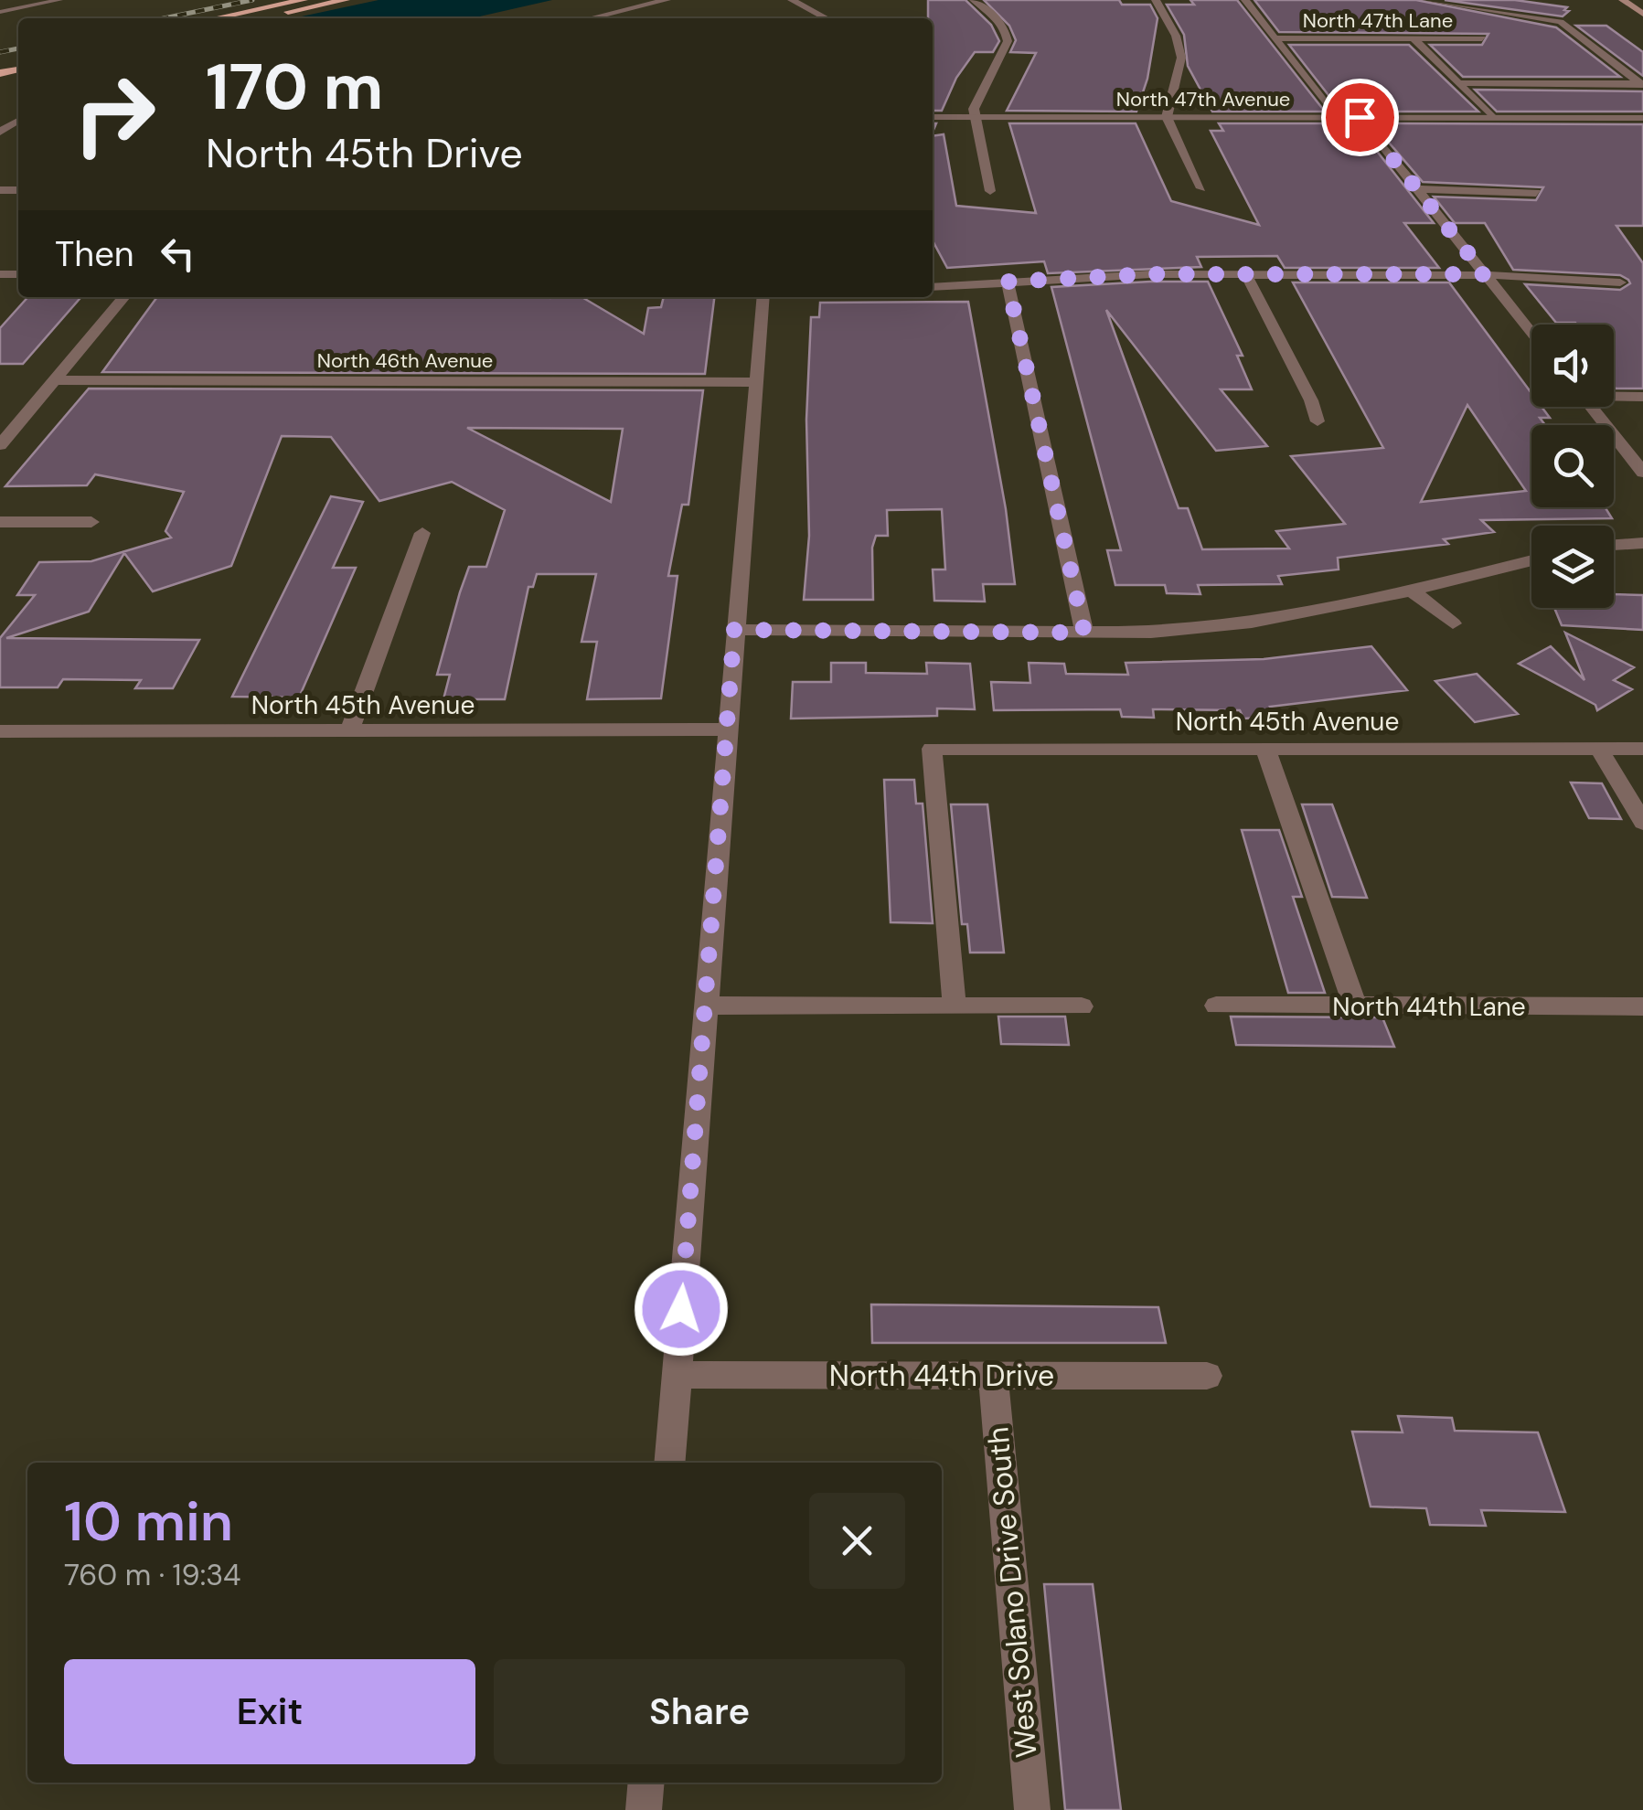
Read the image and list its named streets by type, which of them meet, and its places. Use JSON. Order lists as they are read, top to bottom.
{
  "streets": {
    "street": [
      "North 47th Lane",
      "North 47th Avenue",
      "North 46th Avenue",
      "North 45th Avenue",
      "North 44th Lane",
      "North 44th Drive",
      "West Solano Drive South"
    ]
  },
  "crossings": [
    ["North 44th Drive", "West Solano Drive South"]
  ],
  "page": {
    "turn": ["170 m", "North 45th Drive"],
    "then": "Then",
    "heading": ["10 min", "760 m · 19:34"],
    "buttons": ["Exit", "Share"]
  }
}
